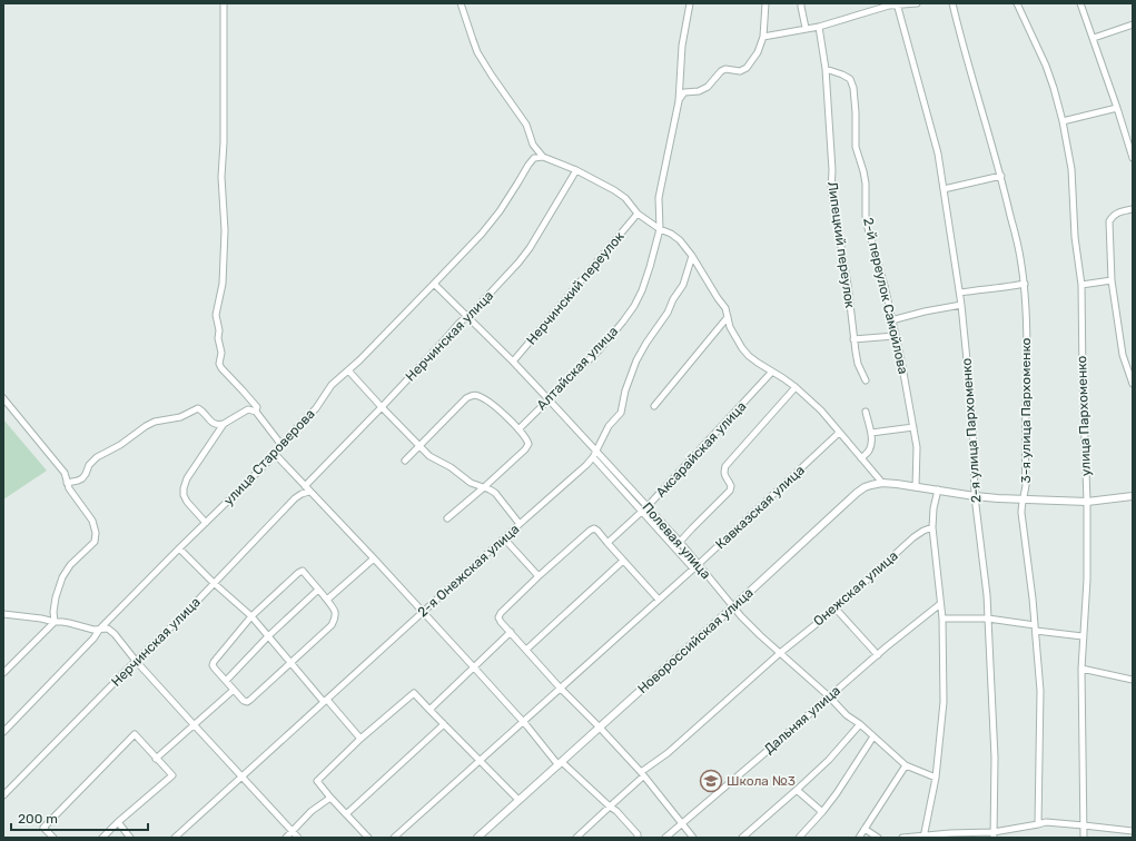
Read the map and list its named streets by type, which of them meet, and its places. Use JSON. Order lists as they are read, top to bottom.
{
  "streets": {
    "street": [
      "Липецкий переулок",
      "Нерчинский переулок",
      "2-й переулок Самойлова",
      "Нерчинская улица",
      "Алтайская улица",
      "3-я улица Пархоменко",
      "улица Пархоменко",
      "2-я улица Пархоменко",
      "Аксарайская улица",
      "улица Староверова",
      "Кавказская улица",
      "Полевая улица",
      "2-я Онежская улица",
      "Онежская улица",
      "Новороссийская улица",
      "Дальняя улица"
    ]
  },
  "crossings": [
    ["Липецкий переулок", "2-й переулок Самойлова"],
    ["Нерчинский переулок", "Полевая улица"],
    ["2-й переулок Самойлова", "Новороссийская улица"],
    ["Нерчинская улица", "Полевая улица"],
    ["Алтайская улица", "Полевая улица"],
    ["3-я улица Пархоменко", "Новороссийская улица"],
    ["улица Пархоменко", "Новороссийская улица"],
    ["2-я улица Пархоменко", "Новороссийская улица"],
    ["Аксарайская улица", "Полевая улица"],
    ["улица Староверова", "Полевая улица"],
    ["Кавказская улица", "Полевая улица"],
    ["Полевая улица", "2-я Онежская улица"],
    ["Полевая улица", "Онежская улица"],
    ["Полевая улица", "Новороссийская улица"],
    ["Полевая улица", "Дальняя улица"]
  ],
  "places": {
    "school or university": ["Школа №3"]
  },
  "scale_bar": "200 m"
}
